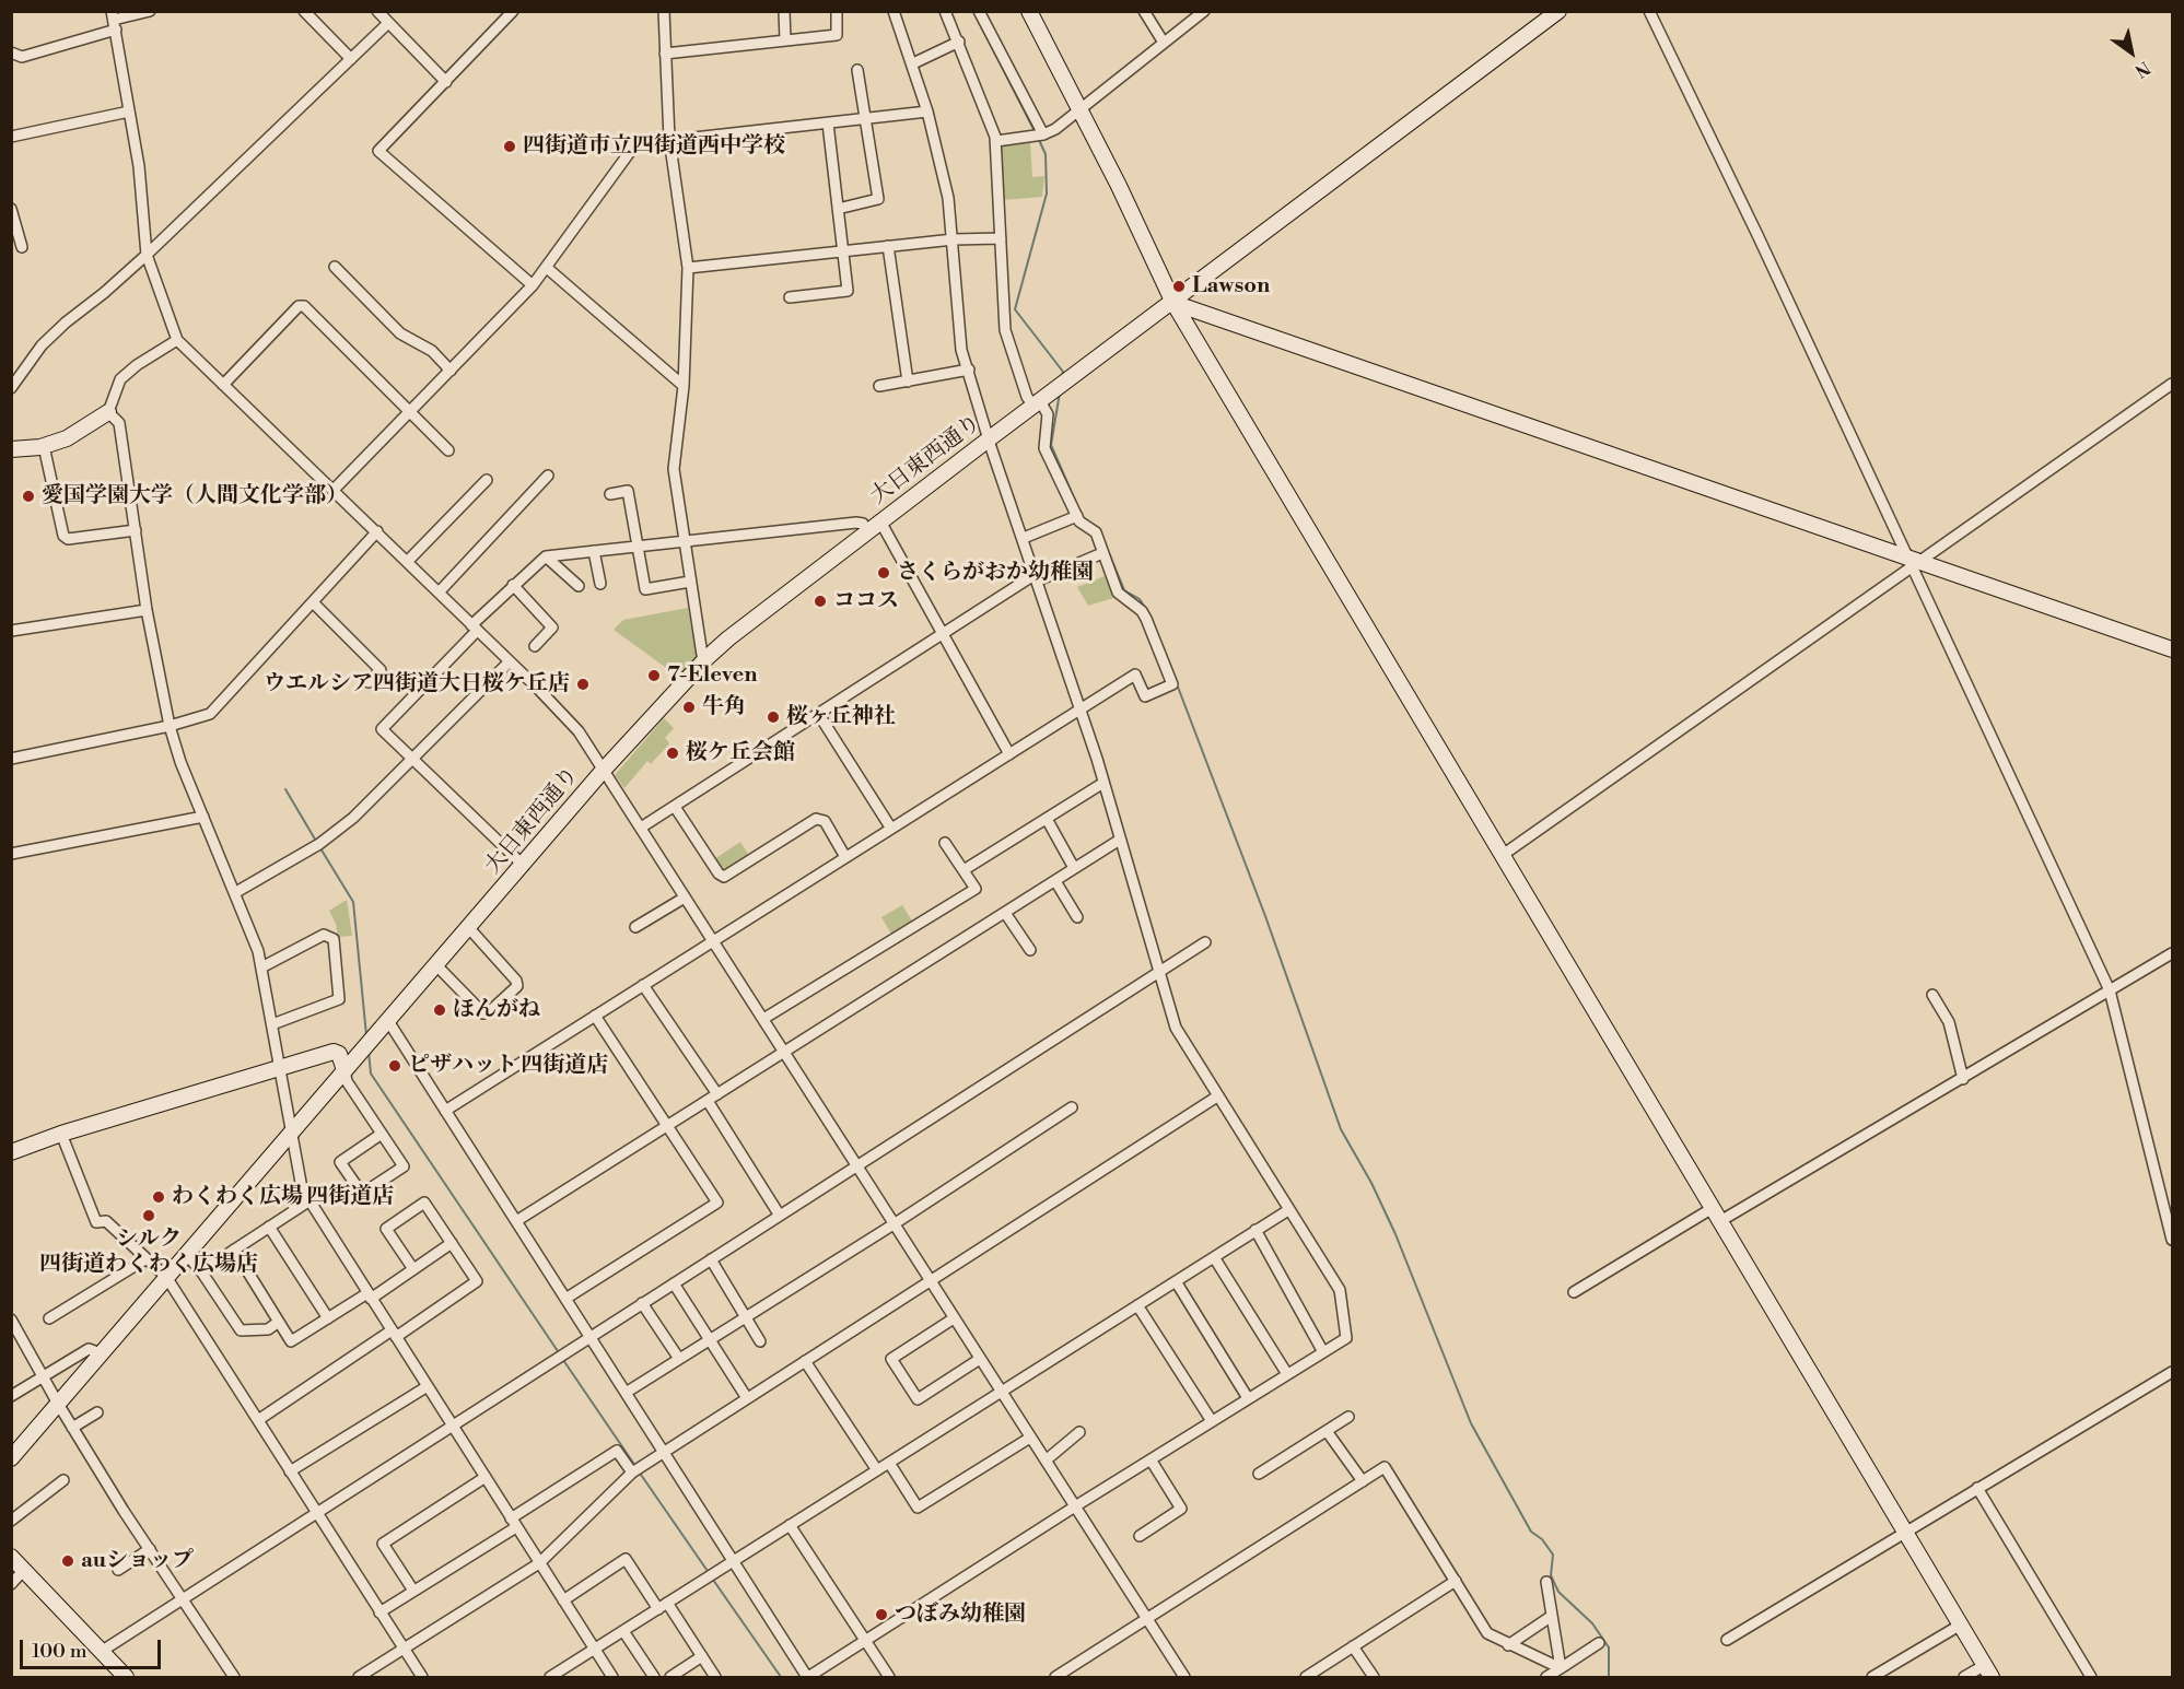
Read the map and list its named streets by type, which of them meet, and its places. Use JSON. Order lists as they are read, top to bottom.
{
  "streets": {
    "street": ["大日東西通り"]
  },
  "places": [
    "四街道市立四街道西中学校",
    "Lawson",
    "愛国学園大学（人間文化学部）",
    "さくらがおか幼稚園",
    "ココス",
    "7-Eleven",
    "ウエルシア四街道大日桜ケ丘店",
    "牛角",
    "桜ヶ丘神社",
    "桜ケ丘会館",
    "ほんがね",
    "ピザハット 四街道店",
    "わくわく広場 四街道店",
    "シルク 四街道わくわく広場店",
    "auショップ",
    "つぼみ幼稚園"
  ],
  "scale_bar": "100 m",
  "north": "bottom right"
}
